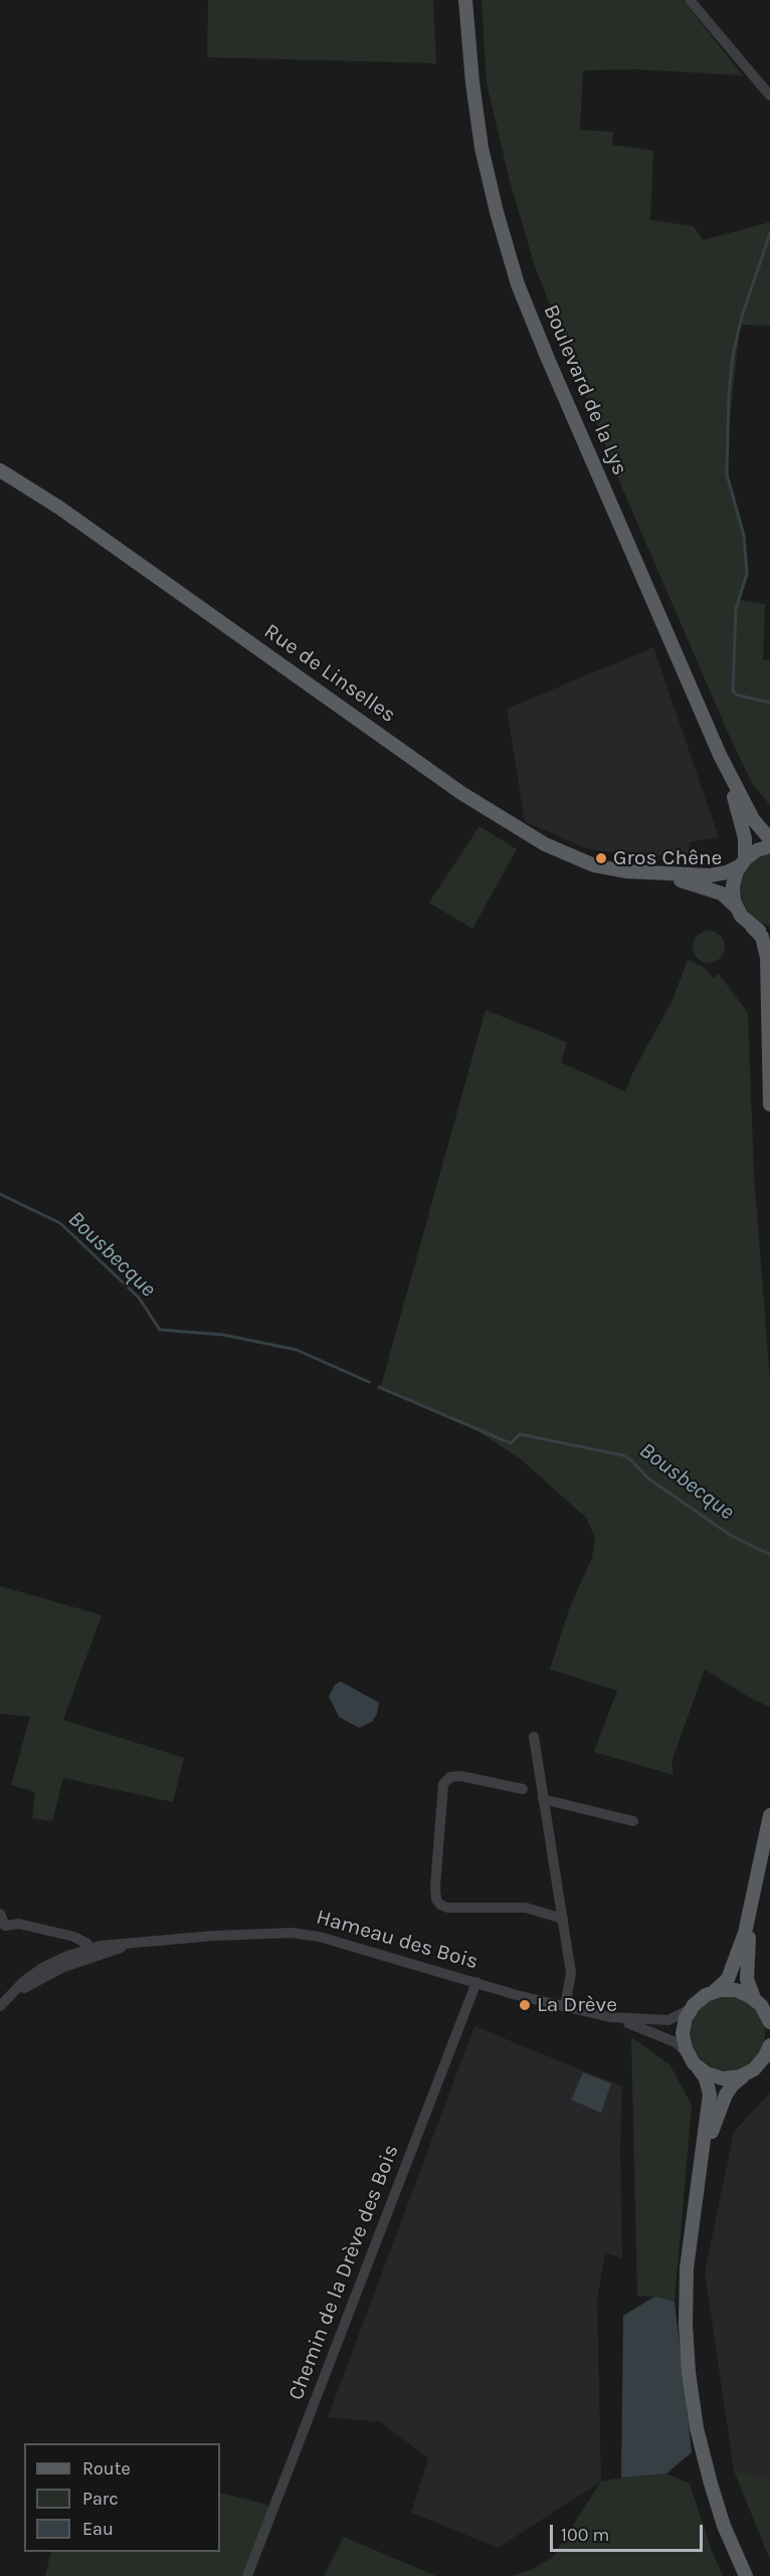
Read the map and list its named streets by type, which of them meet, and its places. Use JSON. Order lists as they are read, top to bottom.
{
  "streets": {
    "main road": ["Boulevard de la Lys", "Rue de Linselles"],
    "street": ["Hameau des Bois", "Chemin de la Drève des Bois"]
  },
  "crossings": [
    ["Boulevard de la Lys", "Rue de Linselles"],
    ["Hameau des Bois", "Chemin de la Drève des Bois"]
  ],
  "water": ["Bousbecque"],
  "places": ["Gros Chêne", "La Drève"],
  "legend": ["Route", "Parc", "Eau"],
  "scale_bar": "100 m"
}
